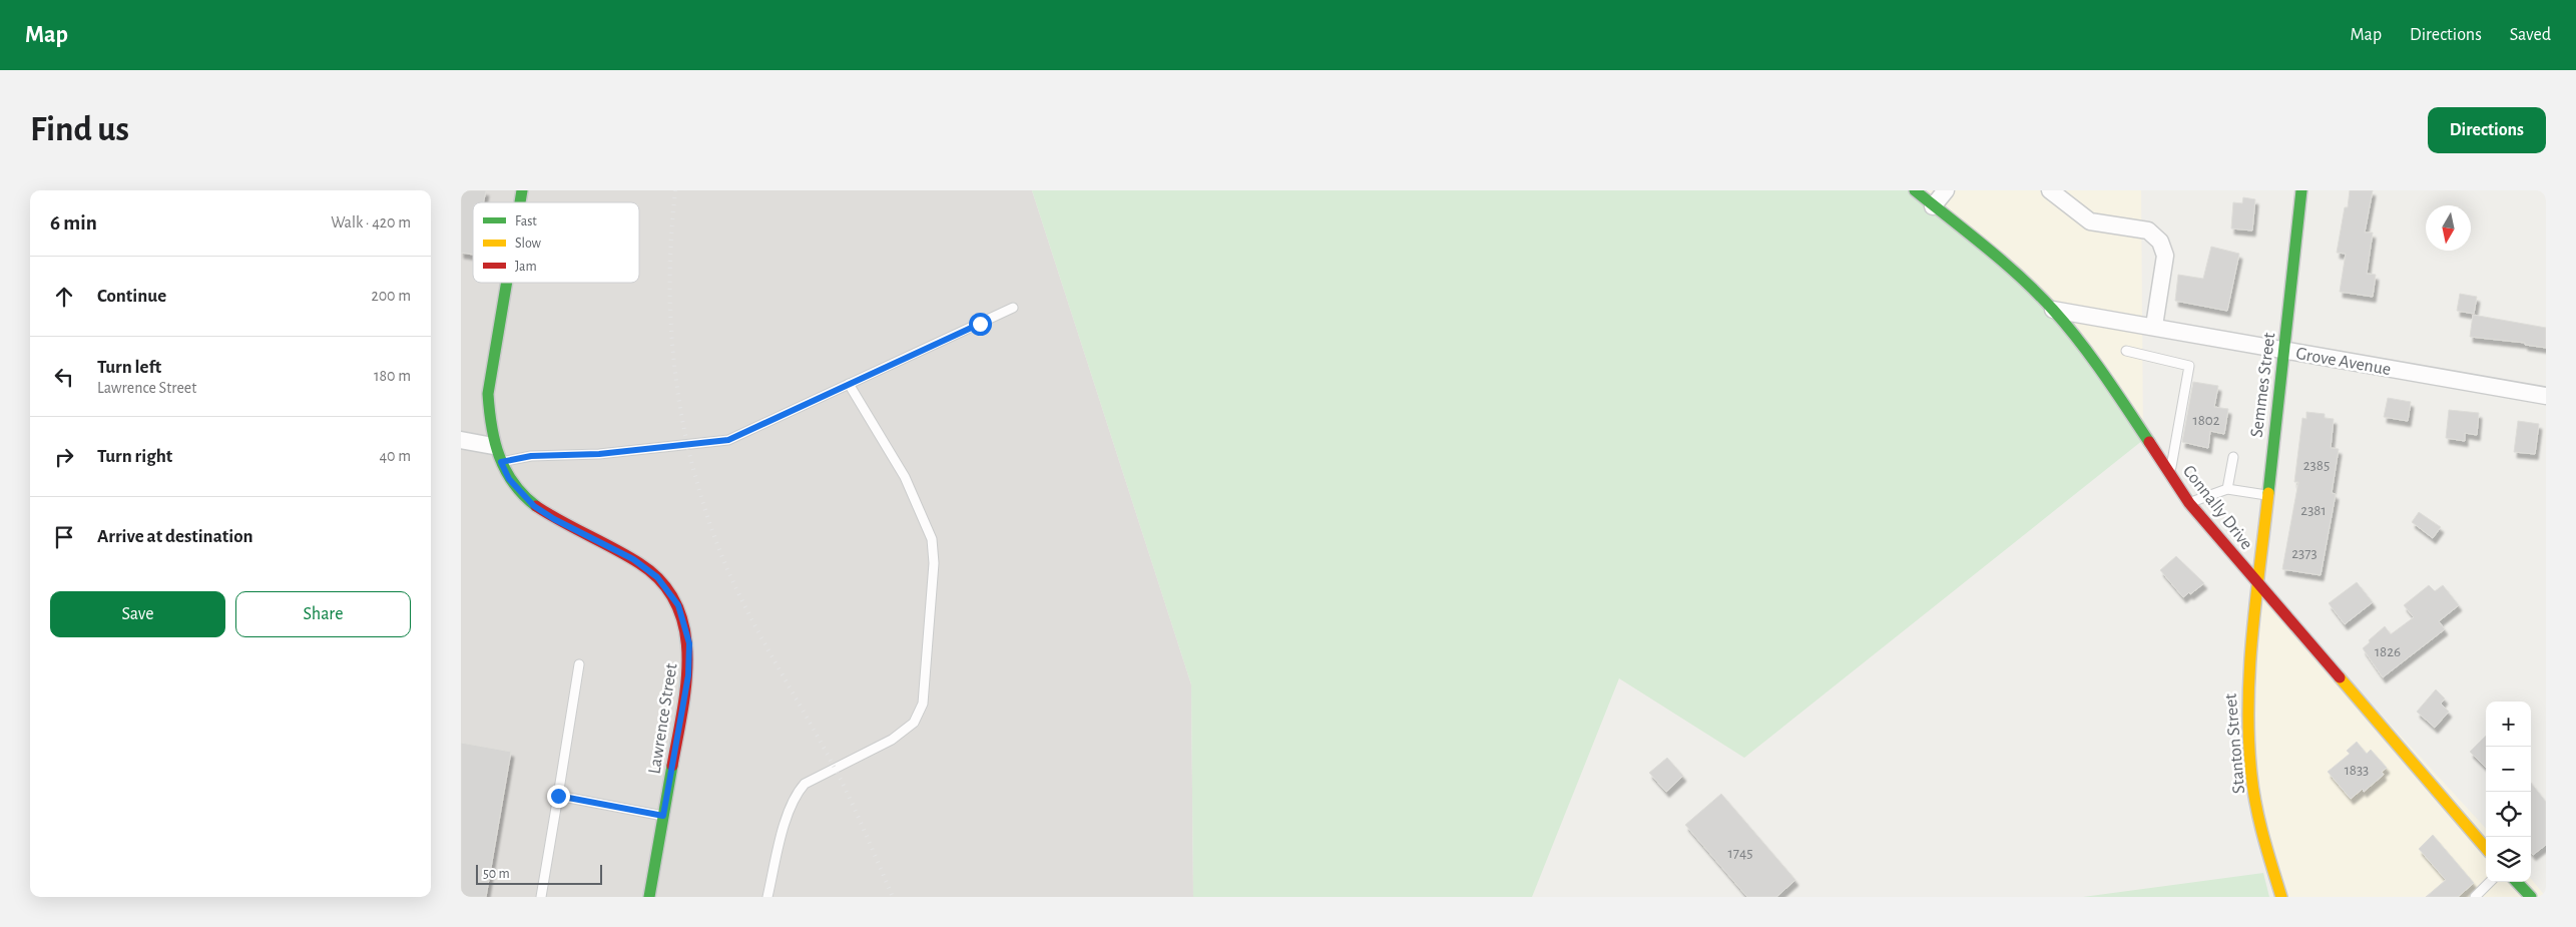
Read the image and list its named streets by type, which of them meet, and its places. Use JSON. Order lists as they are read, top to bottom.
{
  "streets": {
    "street": [
      "Grove Avenue",
      "Semmes Street",
      "Connally Drive",
      "Lawrence Street",
      "Stanton Street"
    ]
  },
  "crossings": [
    ["Grove Avenue", "Semmes Street"],
    ["Grove Avenue", "Connally Drive"],
    ["Semmes Street", "Connally Drive"],
    ["Semmes Street", "Stanton Street"],
    ["Connally Drive", "Stanton Street"]
  ],
  "house_numbers": [
    "1802",
    "2385",
    "2381",
    "2373",
    "1826",
    "1833",
    "1745"
  ],
  "legend": ["Fast", "Slow", "Jam"],
  "scale_bar": "50 m",
  "north": "bottom",
  "page": {
    "header": "Map",
    "nav": ["Map", "Directions", "Saved"],
    "buttons": [
      "Directions",
      ["Save", "Share"]
    ],
    "title": "Find us",
    "heading": ["6 min", "Walk · 420 m"],
    "list": [
      ["Continue", "200 m"],
      ["Turn left", "Lawrence Street", "180 m"],
      ["Turn right", "40 m"],
      "Arrive at destination"
    ],
    "map_buttons": ["+", "−"],
    "scale": "50 m"
  }
}
